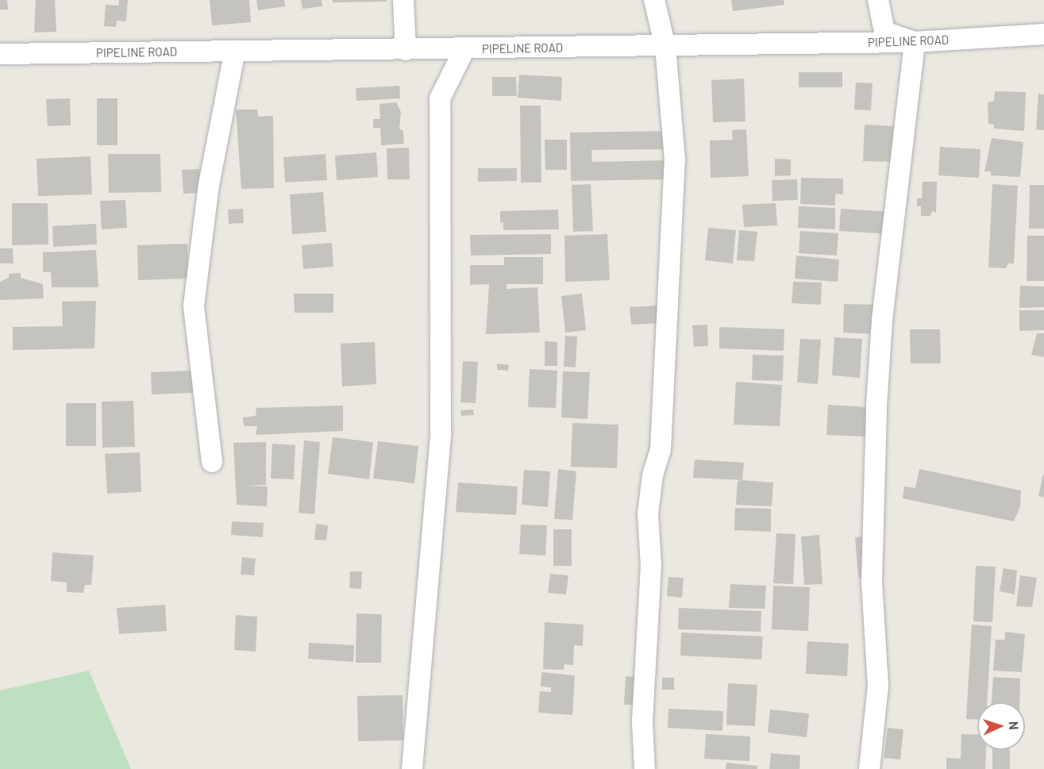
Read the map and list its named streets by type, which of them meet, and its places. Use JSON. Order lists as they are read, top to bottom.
{
  "streets": {
    "street": ["PIPELINE ROAD"]
  },
  "north": "right"
}
